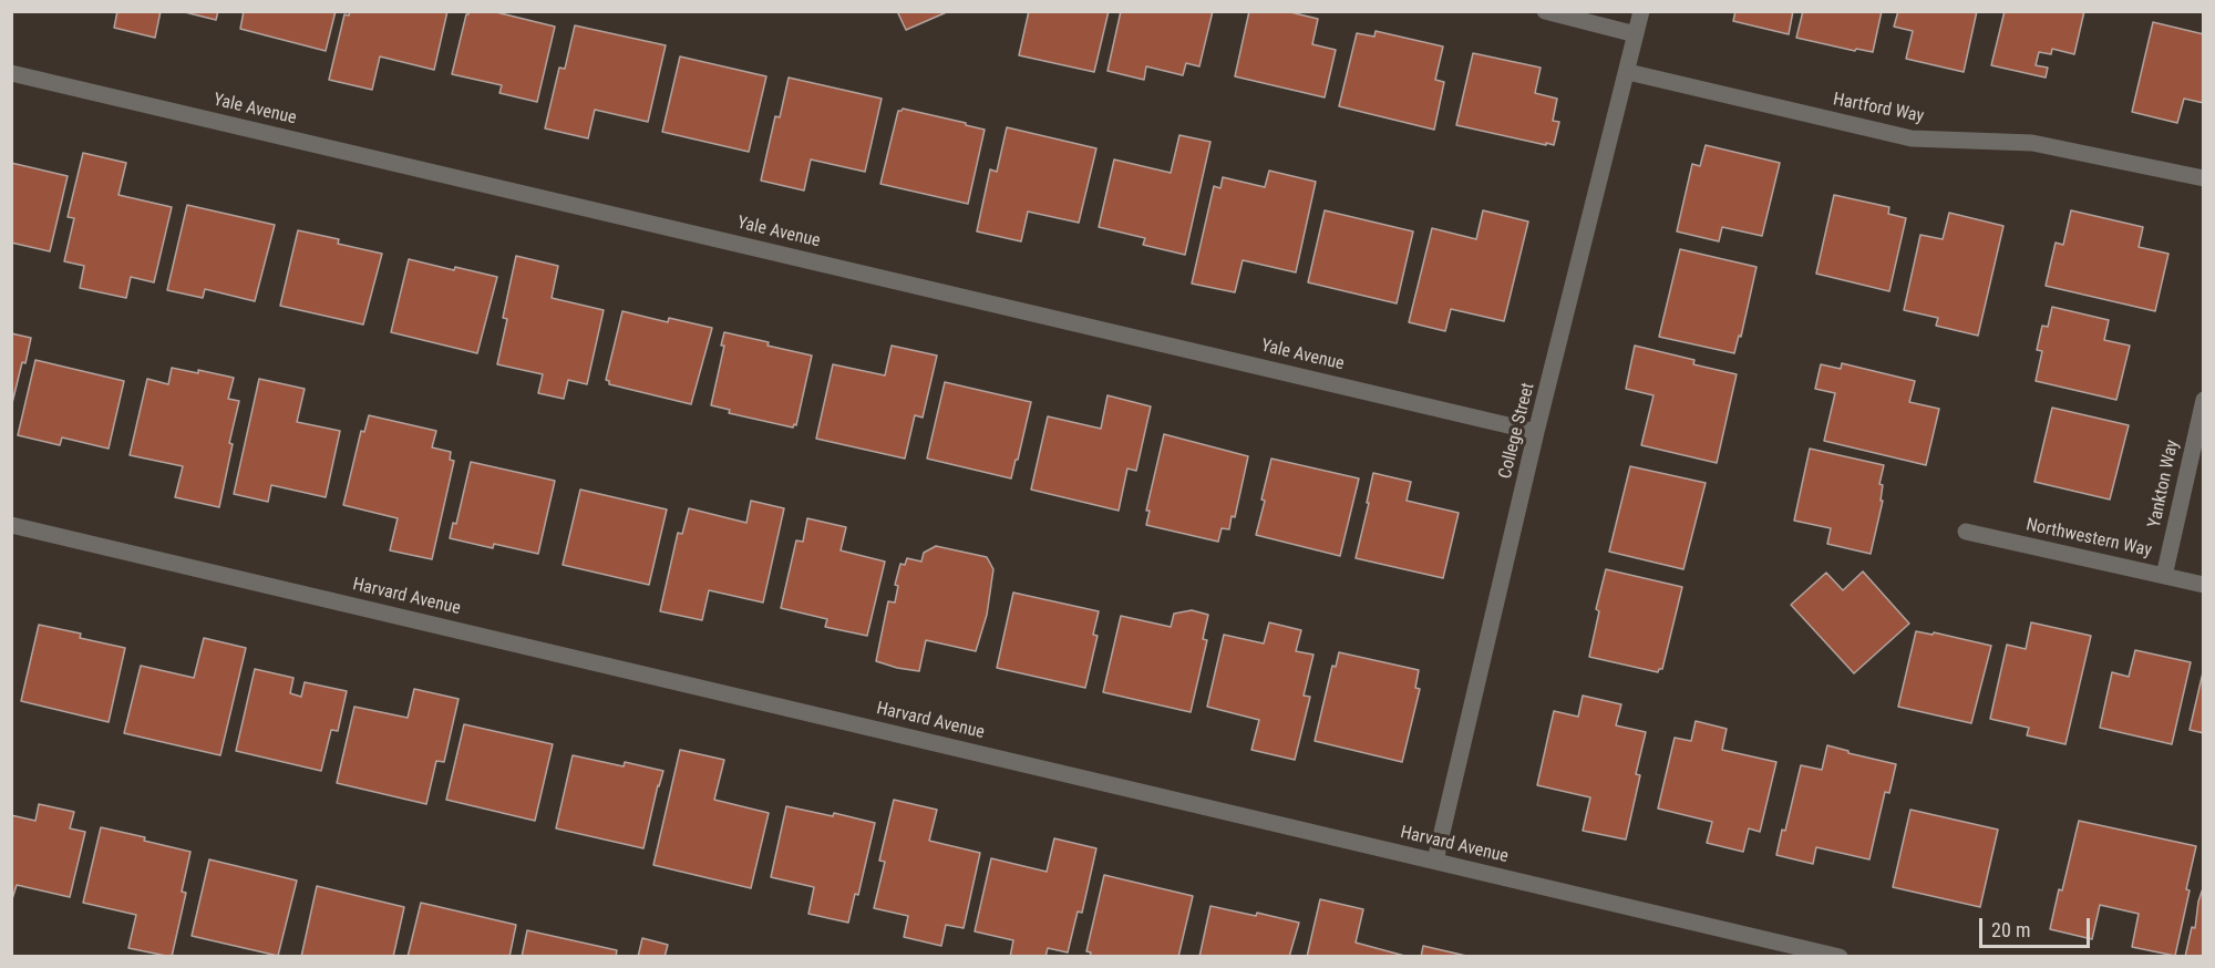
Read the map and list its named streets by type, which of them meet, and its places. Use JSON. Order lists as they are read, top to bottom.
{
  "streets": {
    "street": [
      "Hartford Way",
      "Yale Avenue",
      "College Street",
      "Yankton Way",
      "Northwestern Way",
      "Harvard Avenue"
    ]
  },
  "crossings": [
    ["Hartford Way", "College Street"],
    ["Yale Avenue", "College Street"],
    ["College Street", "Harvard Avenue"],
    ["Yankton Way", "Northwestern Way"]
  ],
  "scale_bar": "20 m"
}
